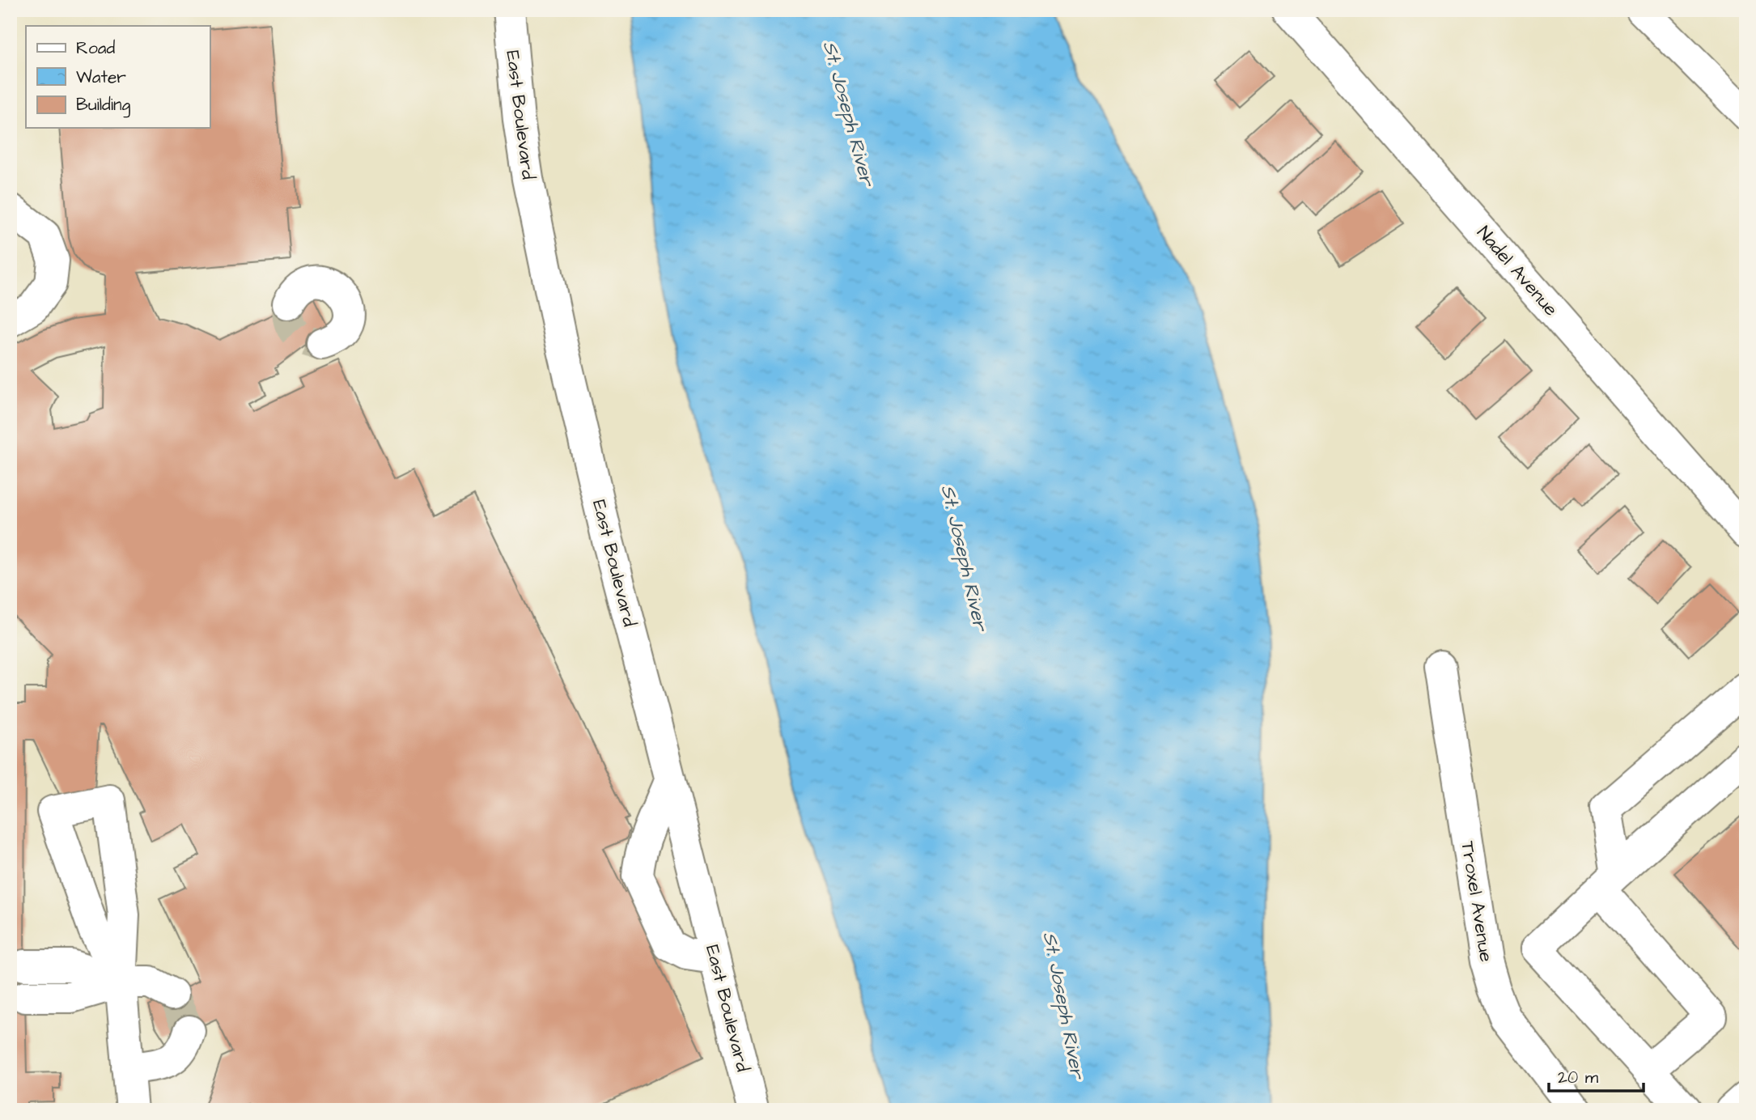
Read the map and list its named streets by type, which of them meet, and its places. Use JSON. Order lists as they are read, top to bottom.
{
  "streets": {
    "street": ["East Boulevard", "Nadel Avenue", "Troxel Avenue"]
  },
  "water": ["St. Joseph River"],
  "legend": ["Road", "Water", "Building"],
  "scale_bar": "20 m"
}
